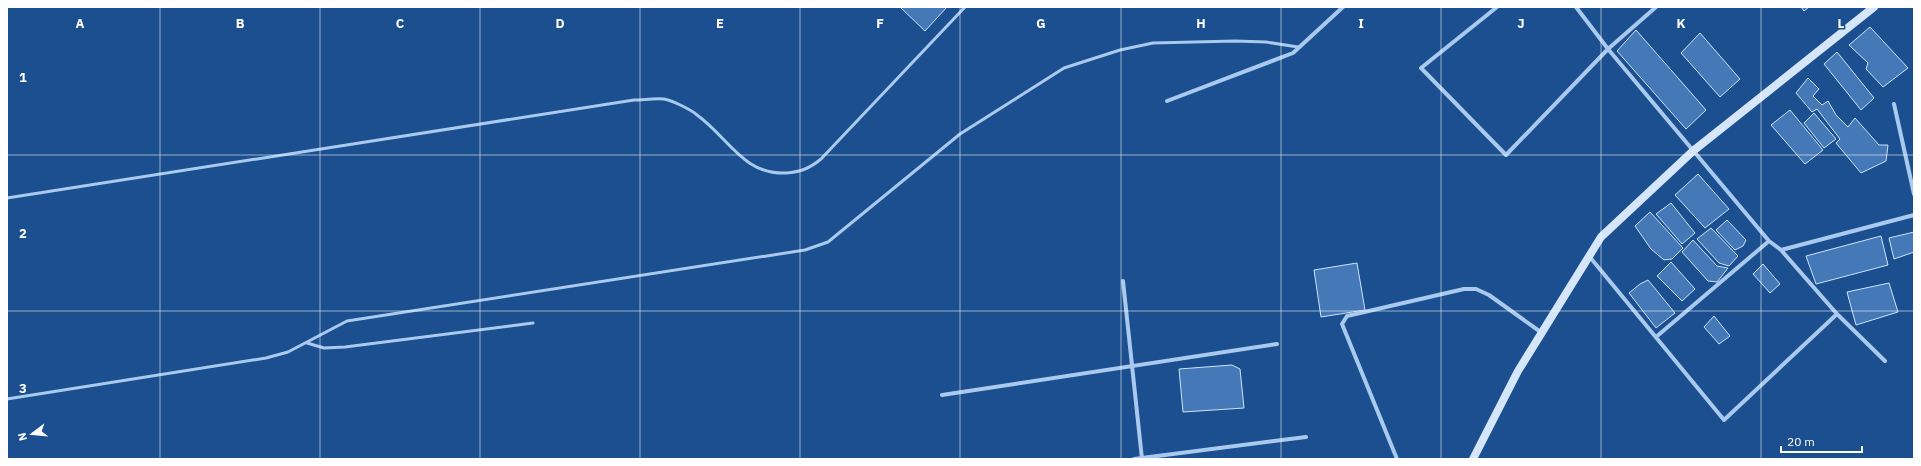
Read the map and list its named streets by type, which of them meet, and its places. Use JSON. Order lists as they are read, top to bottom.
{
  "scale_bar": "20 m",
  "north": "left",
  "grid": {
    "columns": [
      "A",
      "B",
      "C",
      "D",
      "E",
      "F",
      "G",
      "H",
      "I",
      "J",
      "K",
      "L"
    ],
    "rows": ["1", "2", "3"]
  }
}
